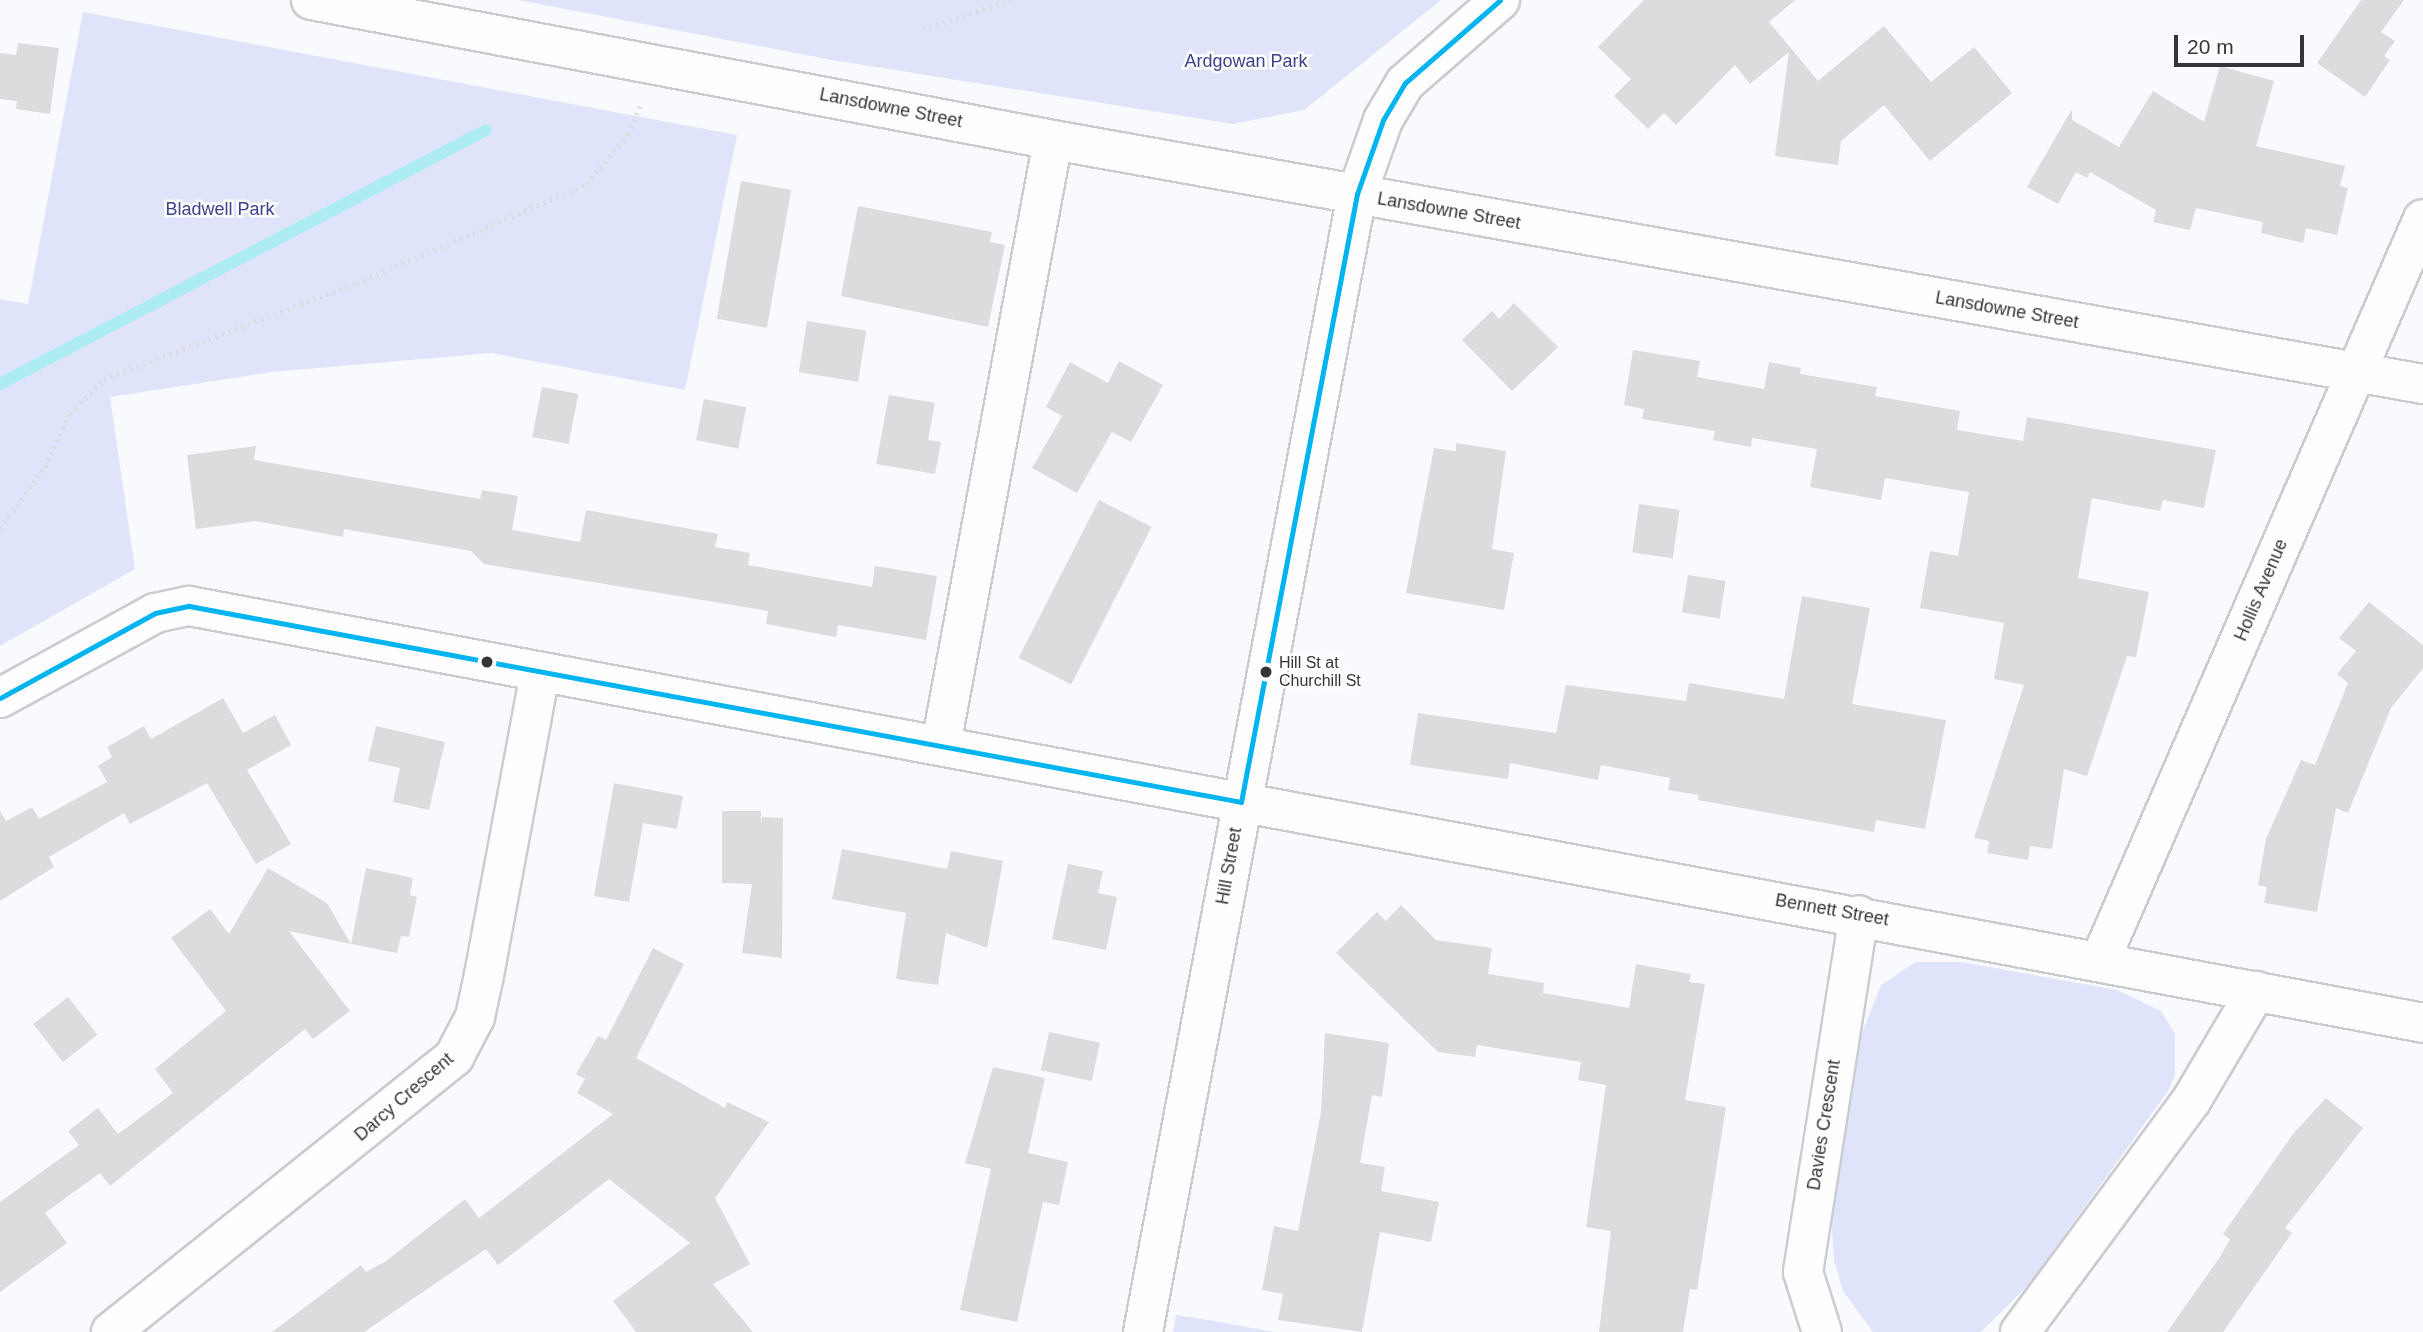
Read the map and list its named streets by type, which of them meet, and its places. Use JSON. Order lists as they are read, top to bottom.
{
  "streets": {
    "street": [
      "Lansdowne Street",
      "Hollis Avenue",
      "Hill Street",
      "Bennett Street",
      "Darcy Crescent",
      "Davies Crescent"
    ]
  },
  "crossings": [
    ["Lansdowne Street", "Hollis Avenue"],
    ["Lansdowne Street", "Hill Street"],
    ["Hollis Avenue", "Bennett Street"],
    ["Hill Street", "Bennett Street"],
    ["Bennett Street", "Darcy Crescent"],
    ["Bennett Street", "Davies Crescent"]
  ],
  "parks": ["Ardgowan Park", "Bladwell Park"],
  "places": ["Hill St at Churchill St"],
  "scale_bar": "20 m"
}
